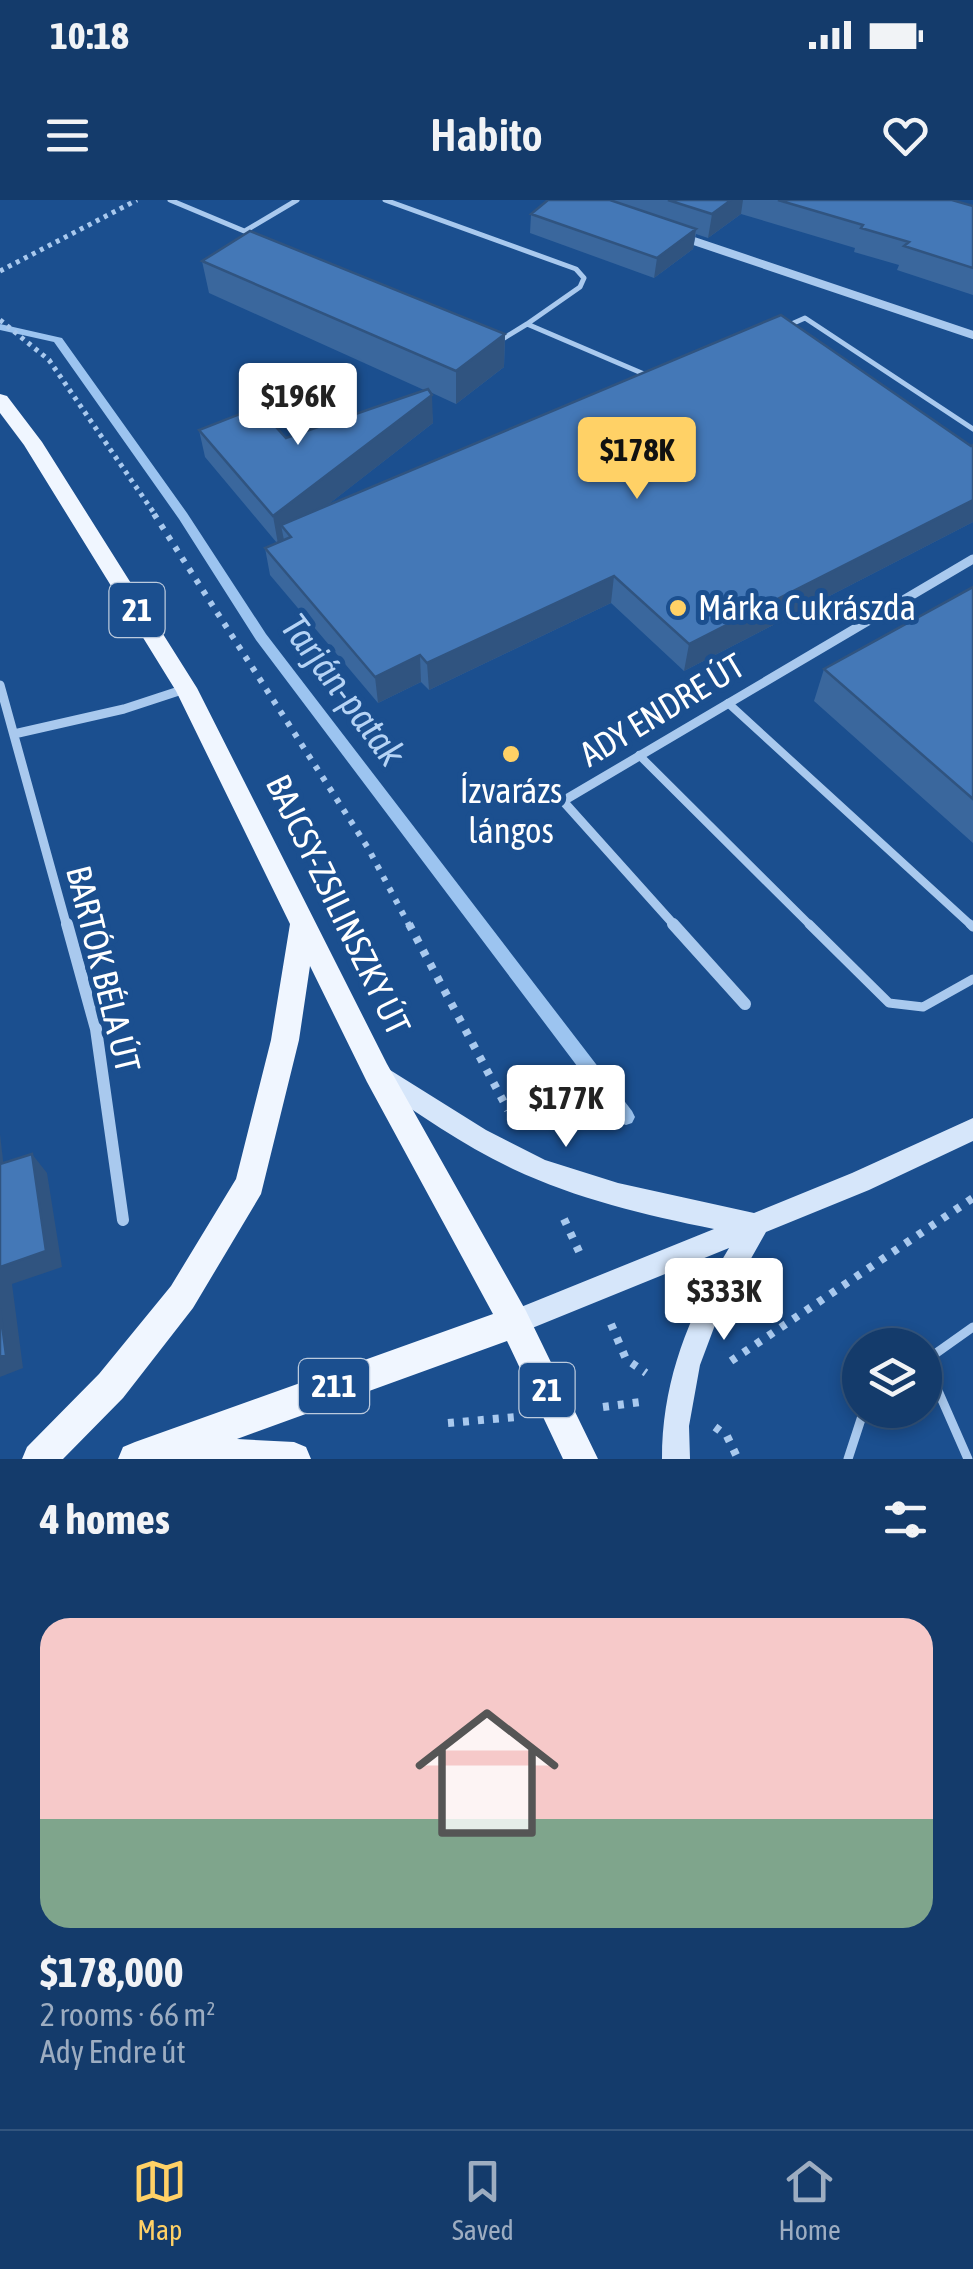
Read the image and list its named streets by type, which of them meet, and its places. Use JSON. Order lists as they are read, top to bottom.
{
  "streets": {
    "main road": ["21", "BAJCSY-ZSILINSZKY ÚT", "211"],
    "street": ["ADY ENDRE ÚT", "BARTÓK BÉLA ÚT"]
  },
  "crossings": [
    ["BAJCSY-ZSILINSZKY ÚT", "211"]
  ],
  "water": ["Tarján-patak"],
  "places": ["Márka Cukrászda", "Ízvarázs lángos"],
  "page": {
    "status": "10:18",
    "header": "Habito",
    "price": [
      "$196K",
      "$178K",
      "$177K",
      "$333K"
    ],
    "heading": "4 homes",
    "list": [
      {
        "name": "$178,000",
        "note": "2 rooms · 66 m² · Ady Endre út"
      }
    ],
    "tabs": ["Map", "Saved", "Home"]
  }
}
